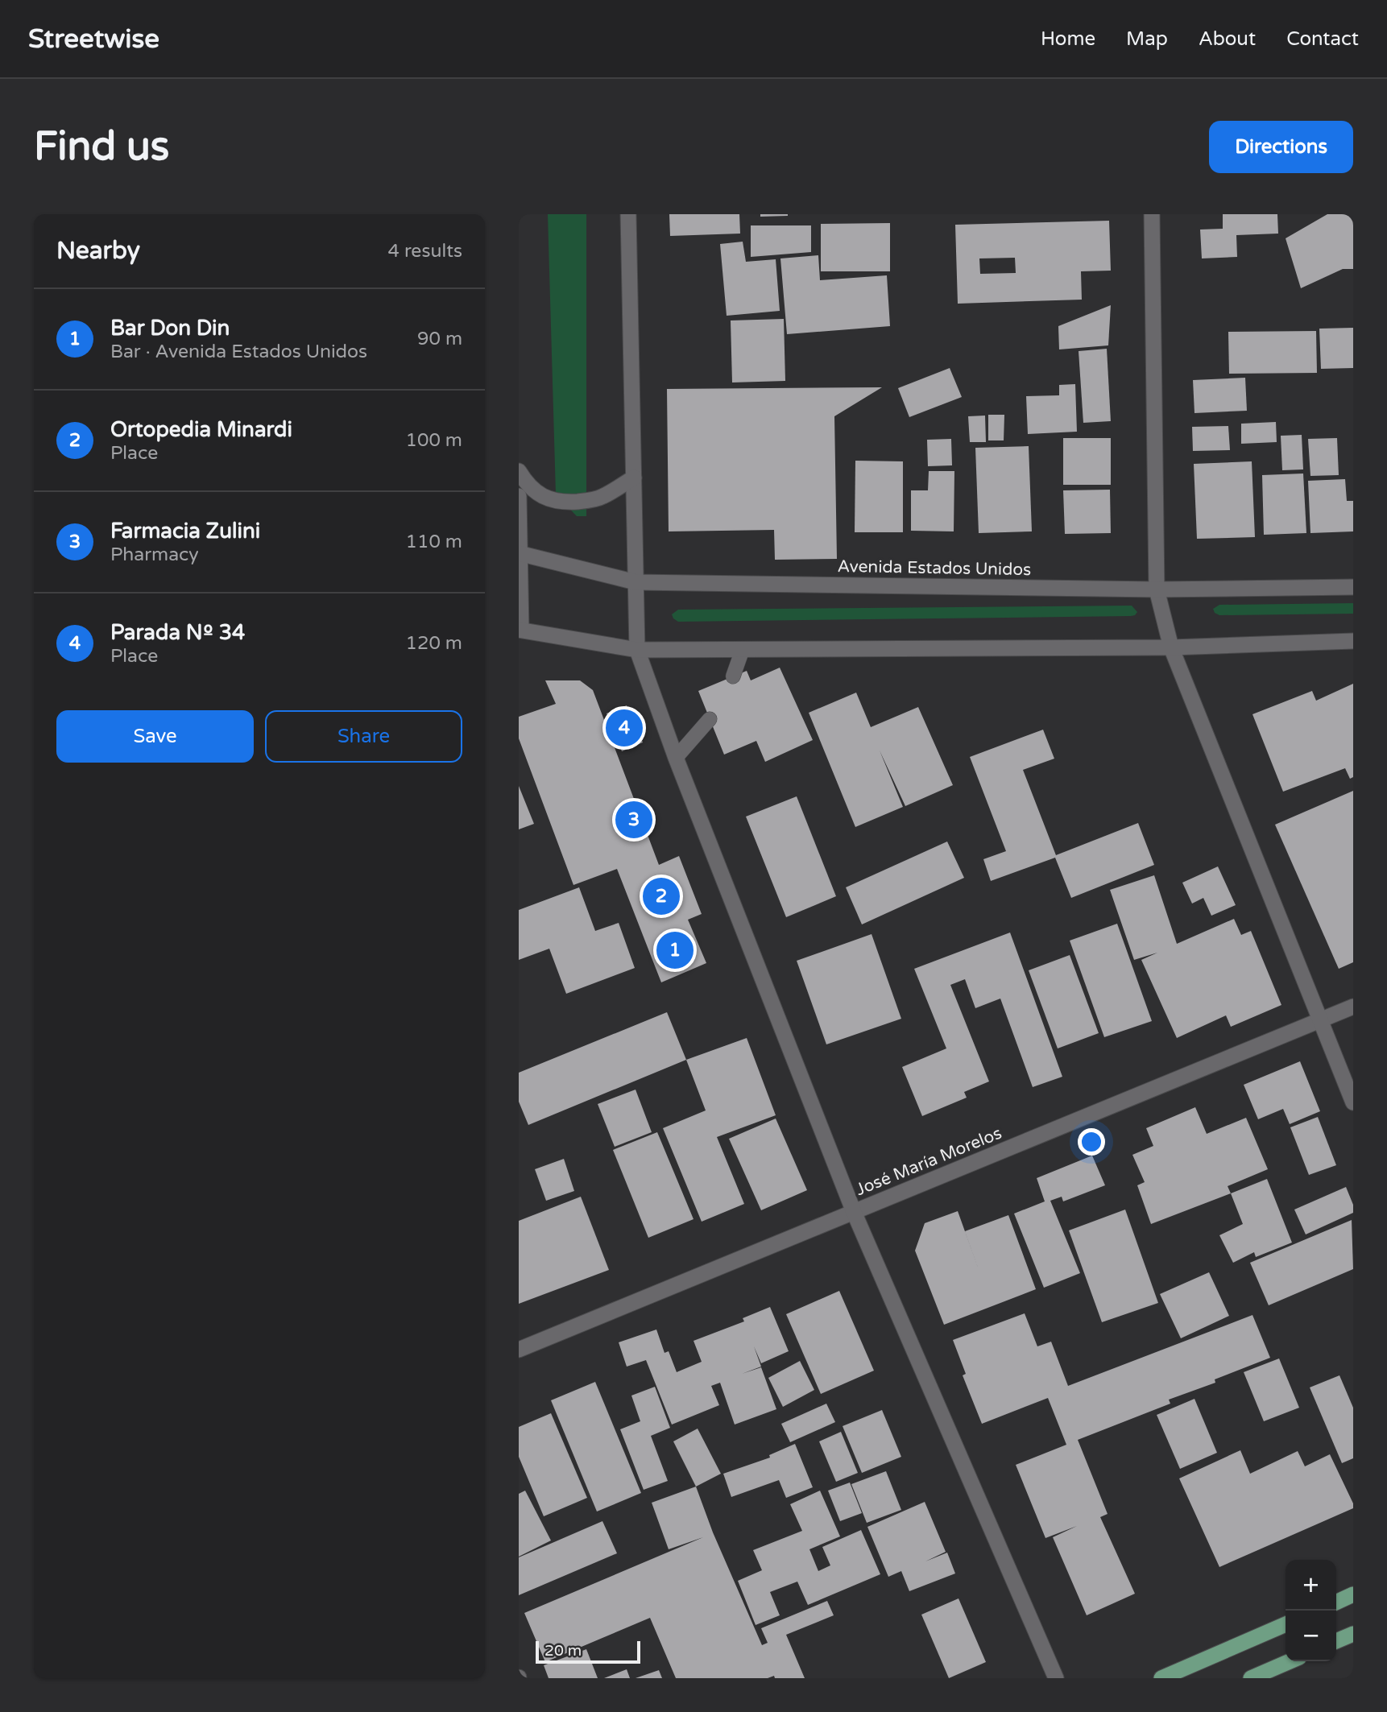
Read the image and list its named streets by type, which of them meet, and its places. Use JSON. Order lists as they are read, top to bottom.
{
  "streets": {
    "main road": ["Avenida Estados Unidos", "José María Morelos"]
  },
  "scale_bar": "20 m",
  "page": {
    "header": "Streetwise",
    "nav": [
      "Home",
      "Map",
      "About",
      "Contact"
    ],
    "buttons": [
      "Directions",
      ["Save", "Share"]
    ],
    "title": "Find us",
    "heading": ["Nearby", "4 results"],
    "list": [
      {
        "mark": "1",
        "name": "Bar Don Din",
        "note": "Bar · Avenida Estados Unidos",
        "value": "90 m"
      },
      {
        "mark": "2",
        "name": "Ortopedia Minardi",
        "note": "Place",
        "value": "100 m"
      },
      {
        "mark": "3",
        "name": "Farmacia Zulini",
        "note": "Pharmacy",
        "value": "110 m"
      },
      {
        "mark": "4",
        "name": "Parada Nº 34",
        "note": "Place",
        "value": "120 m"
      }
    ],
    "pins": [
      "4",
      "3",
      "2",
      "1"
    ],
    "map_buttons": ["+", "−"],
    "scale": "20 m"
  }
}
